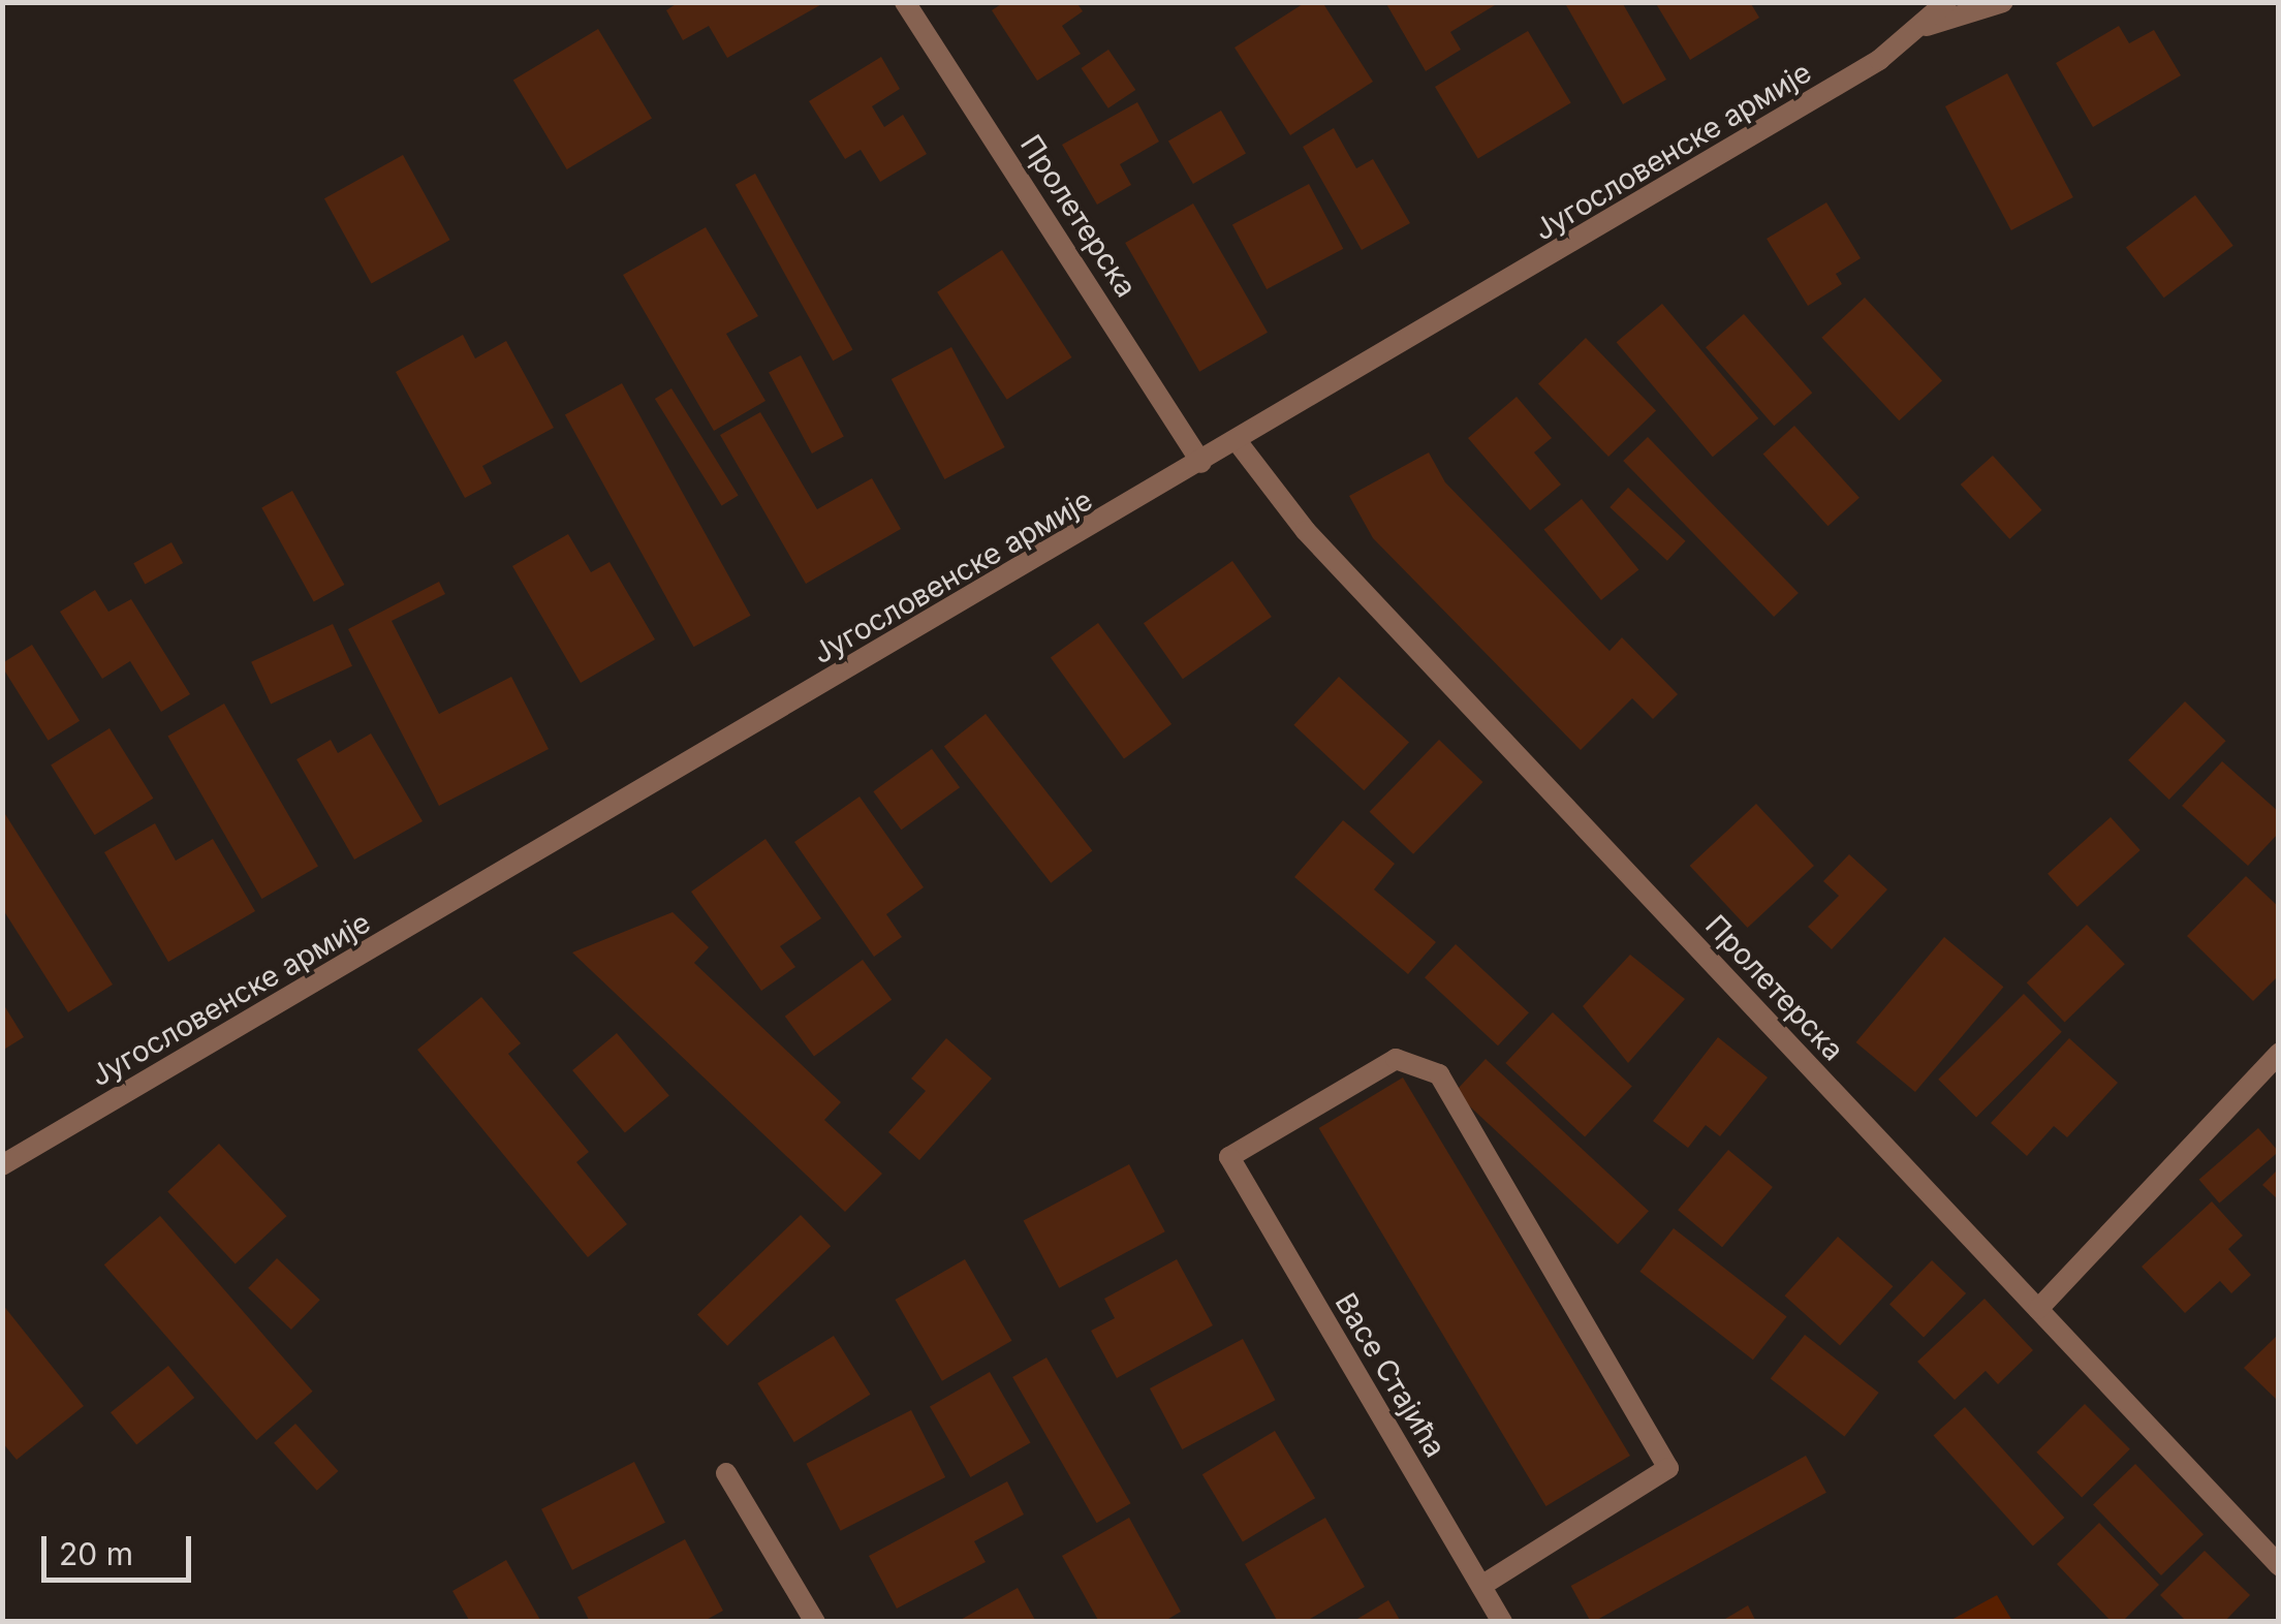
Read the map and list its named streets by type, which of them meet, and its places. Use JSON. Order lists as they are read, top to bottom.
{
  "streets": {
    "street": ["Југословенске армије", "Пролетерска", "Васе Стајића"]
  },
  "crossings": [
    ["Југословенске армије", "Пролетерска"]
  ],
  "scale_bar": "20 m"
}
